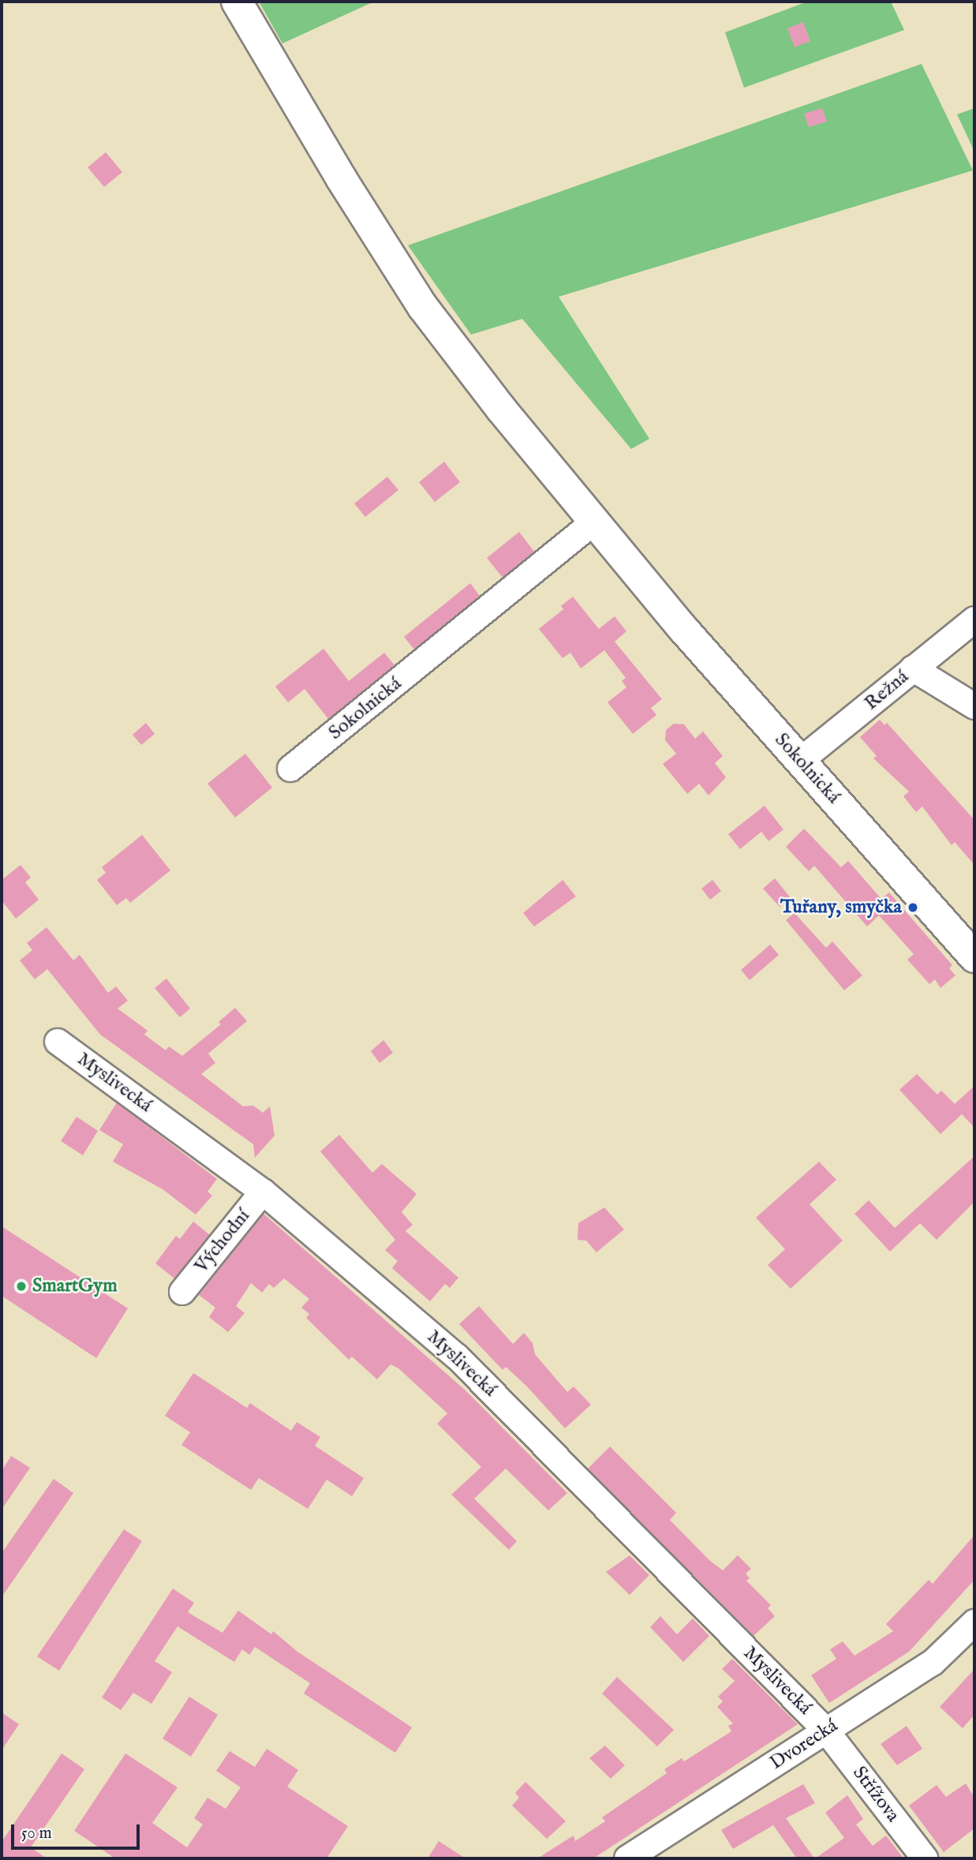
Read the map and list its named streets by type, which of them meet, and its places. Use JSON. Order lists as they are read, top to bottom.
{
  "streets": {
    "main road": ["Sokolnická"],
    "street": [
      "Režná",
      "Myslivecká",
      "Východní",
      "Dvorecká",
      "Střížova"
    ]
  },
  "crossings": [
    ["Režná", "Sokolnická"],
    ["Myslivecká", "Východní"],
    ["Myslivecká", "Dvorecká"],
    ["Myslivecká", "Střížova"],
    ["Dvorecká", "Střížova"]
  ],
  "places": ["Tuřany, smyčka", "SmartGym"],
  "scale_bar": "50 m"
}
